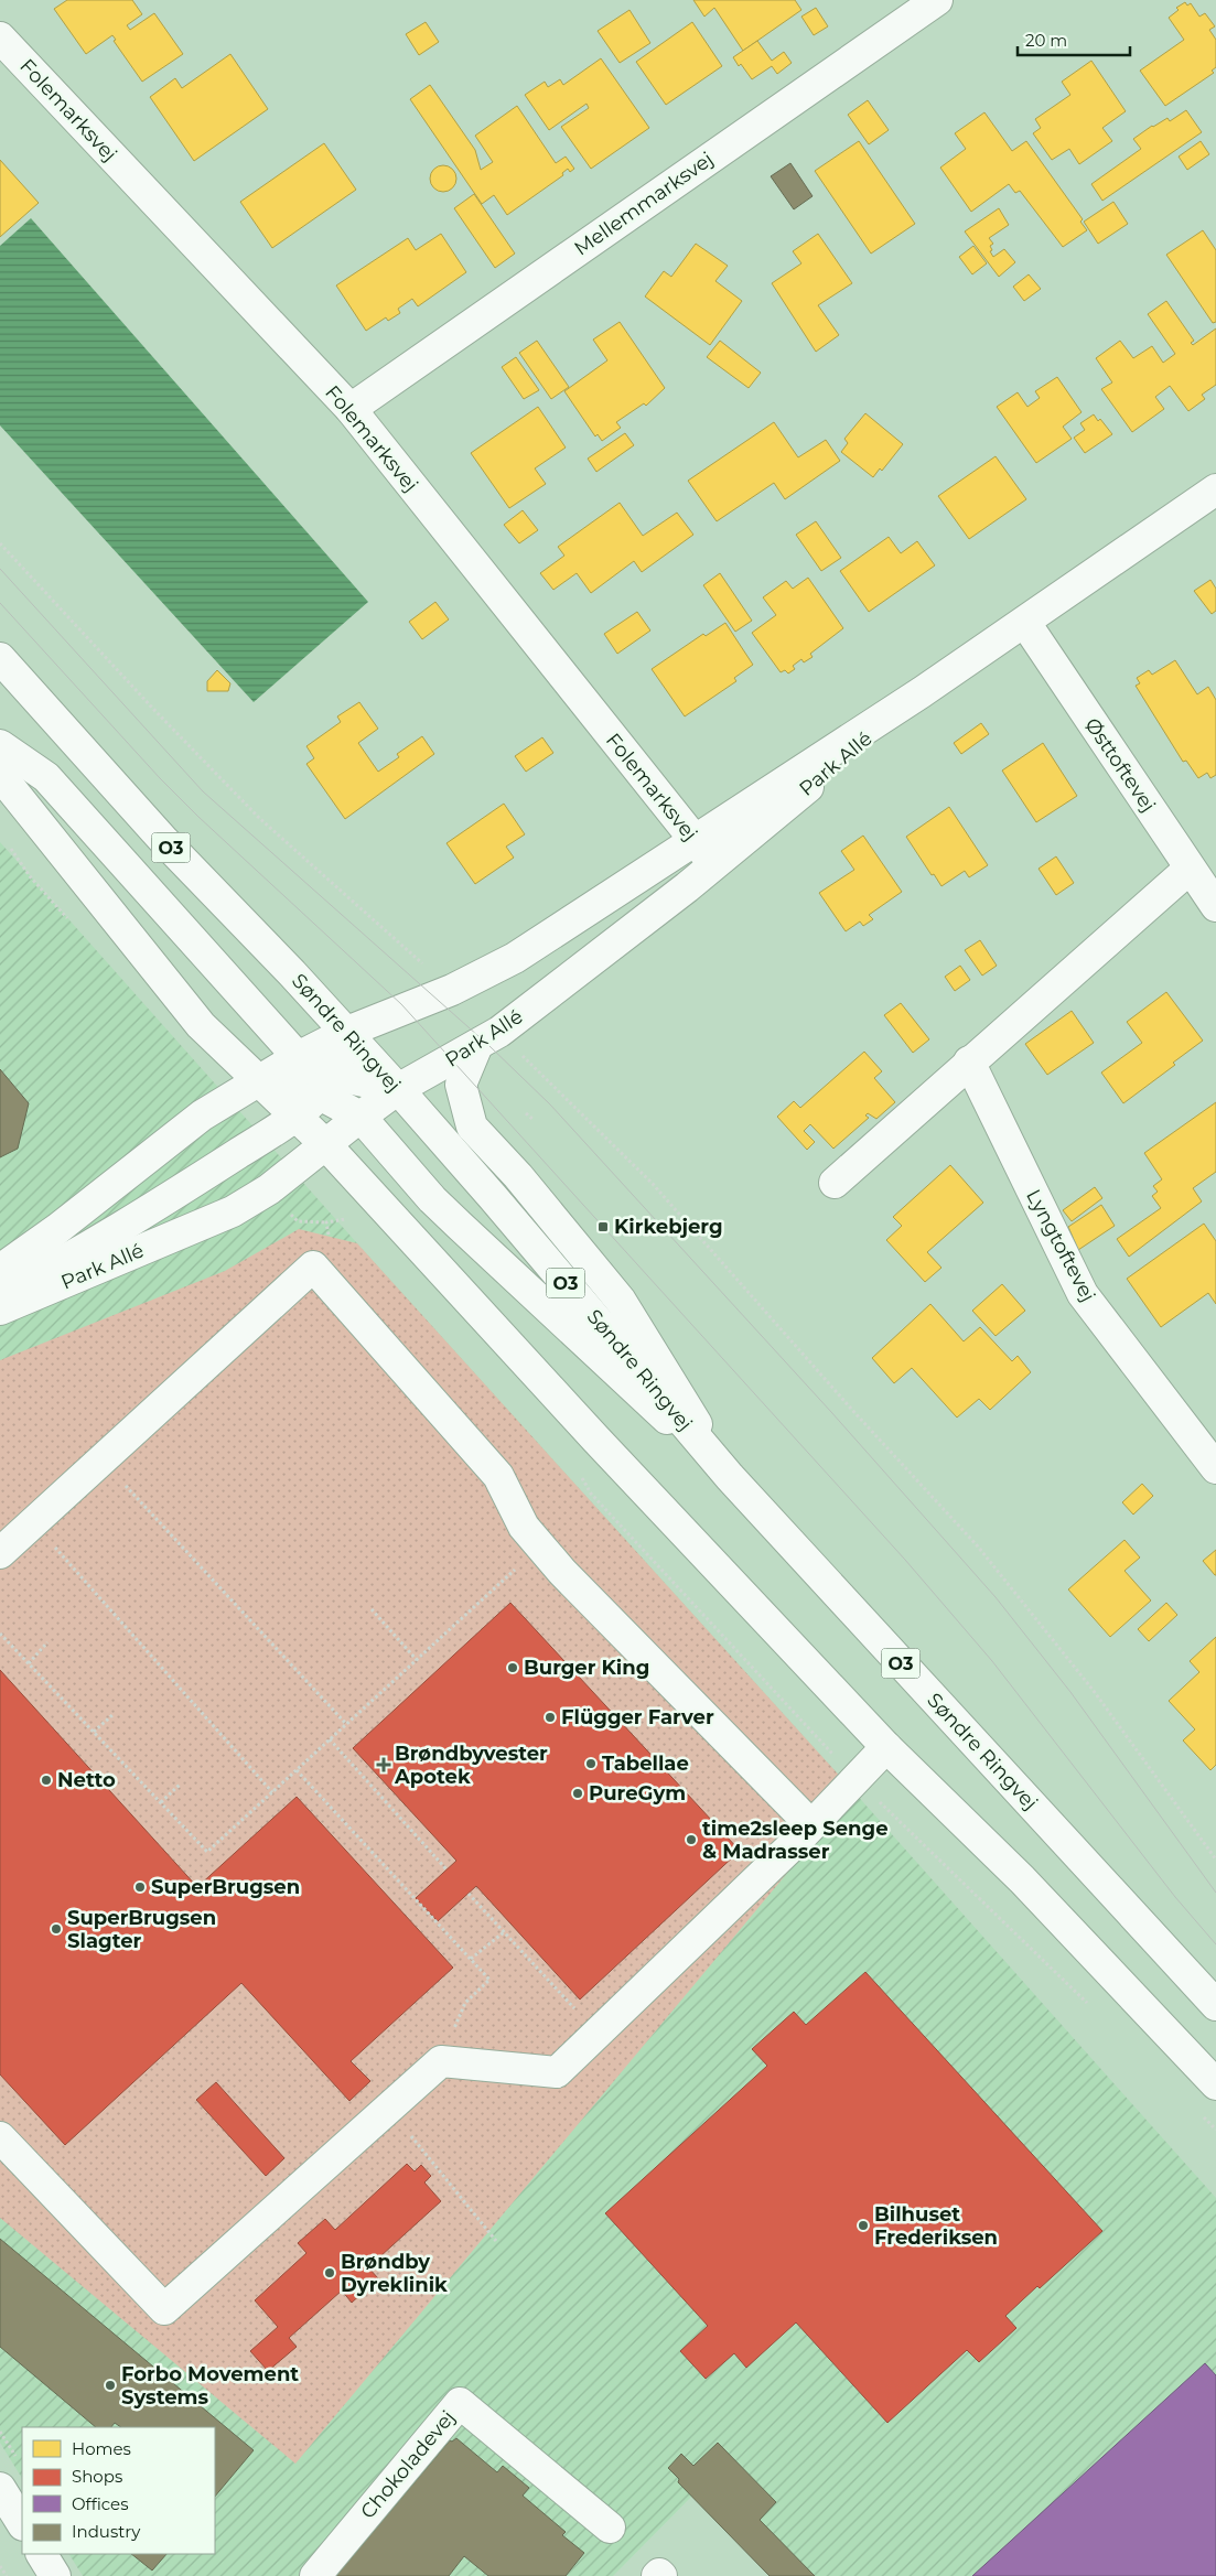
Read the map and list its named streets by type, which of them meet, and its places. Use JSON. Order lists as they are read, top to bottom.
{
  "streets": {
    "street": [
      "Folemarksvej",
      "Mellemmarksvej",
      "Park Allé",
      "Østtoftevej",
      "O3",
      "Søndre Ringvej",
      "Lyngtoftevej",
      "Chokoladevej"
    ]
  },
  "crossings": [
    ["Folemarksvej", "Mellemmarksvej"],
    ["Folemarksvej", "Park Allé"],
    ["Park Allé", "Østtoftevej"],
    ["Park Allé", "Søndre Ringvej"]
  ],
  "places": {
    "transit": ["Kirkebjerg"],
    "other": [
      "Burger King",
      "Flügger Farver",
      "Tabellae",
      "Netto",
      "PureGym",
      "time2sleep Senge & Madrasser",
      "SuperBrugsen",
      "SuperBrugsen Slagter",
      "Bilhuset Frederiksen",
      "Brøndby Dyreklinik",
      "Forbo Movement Systems"
    ],
    "health": ["Brøndbyvester Apotek"]
  },
  "legend": [
    "Homes",
    "Shops",
    "Offices",
    "Industry"
  ],
  "scale_bar": "20 m"
}
